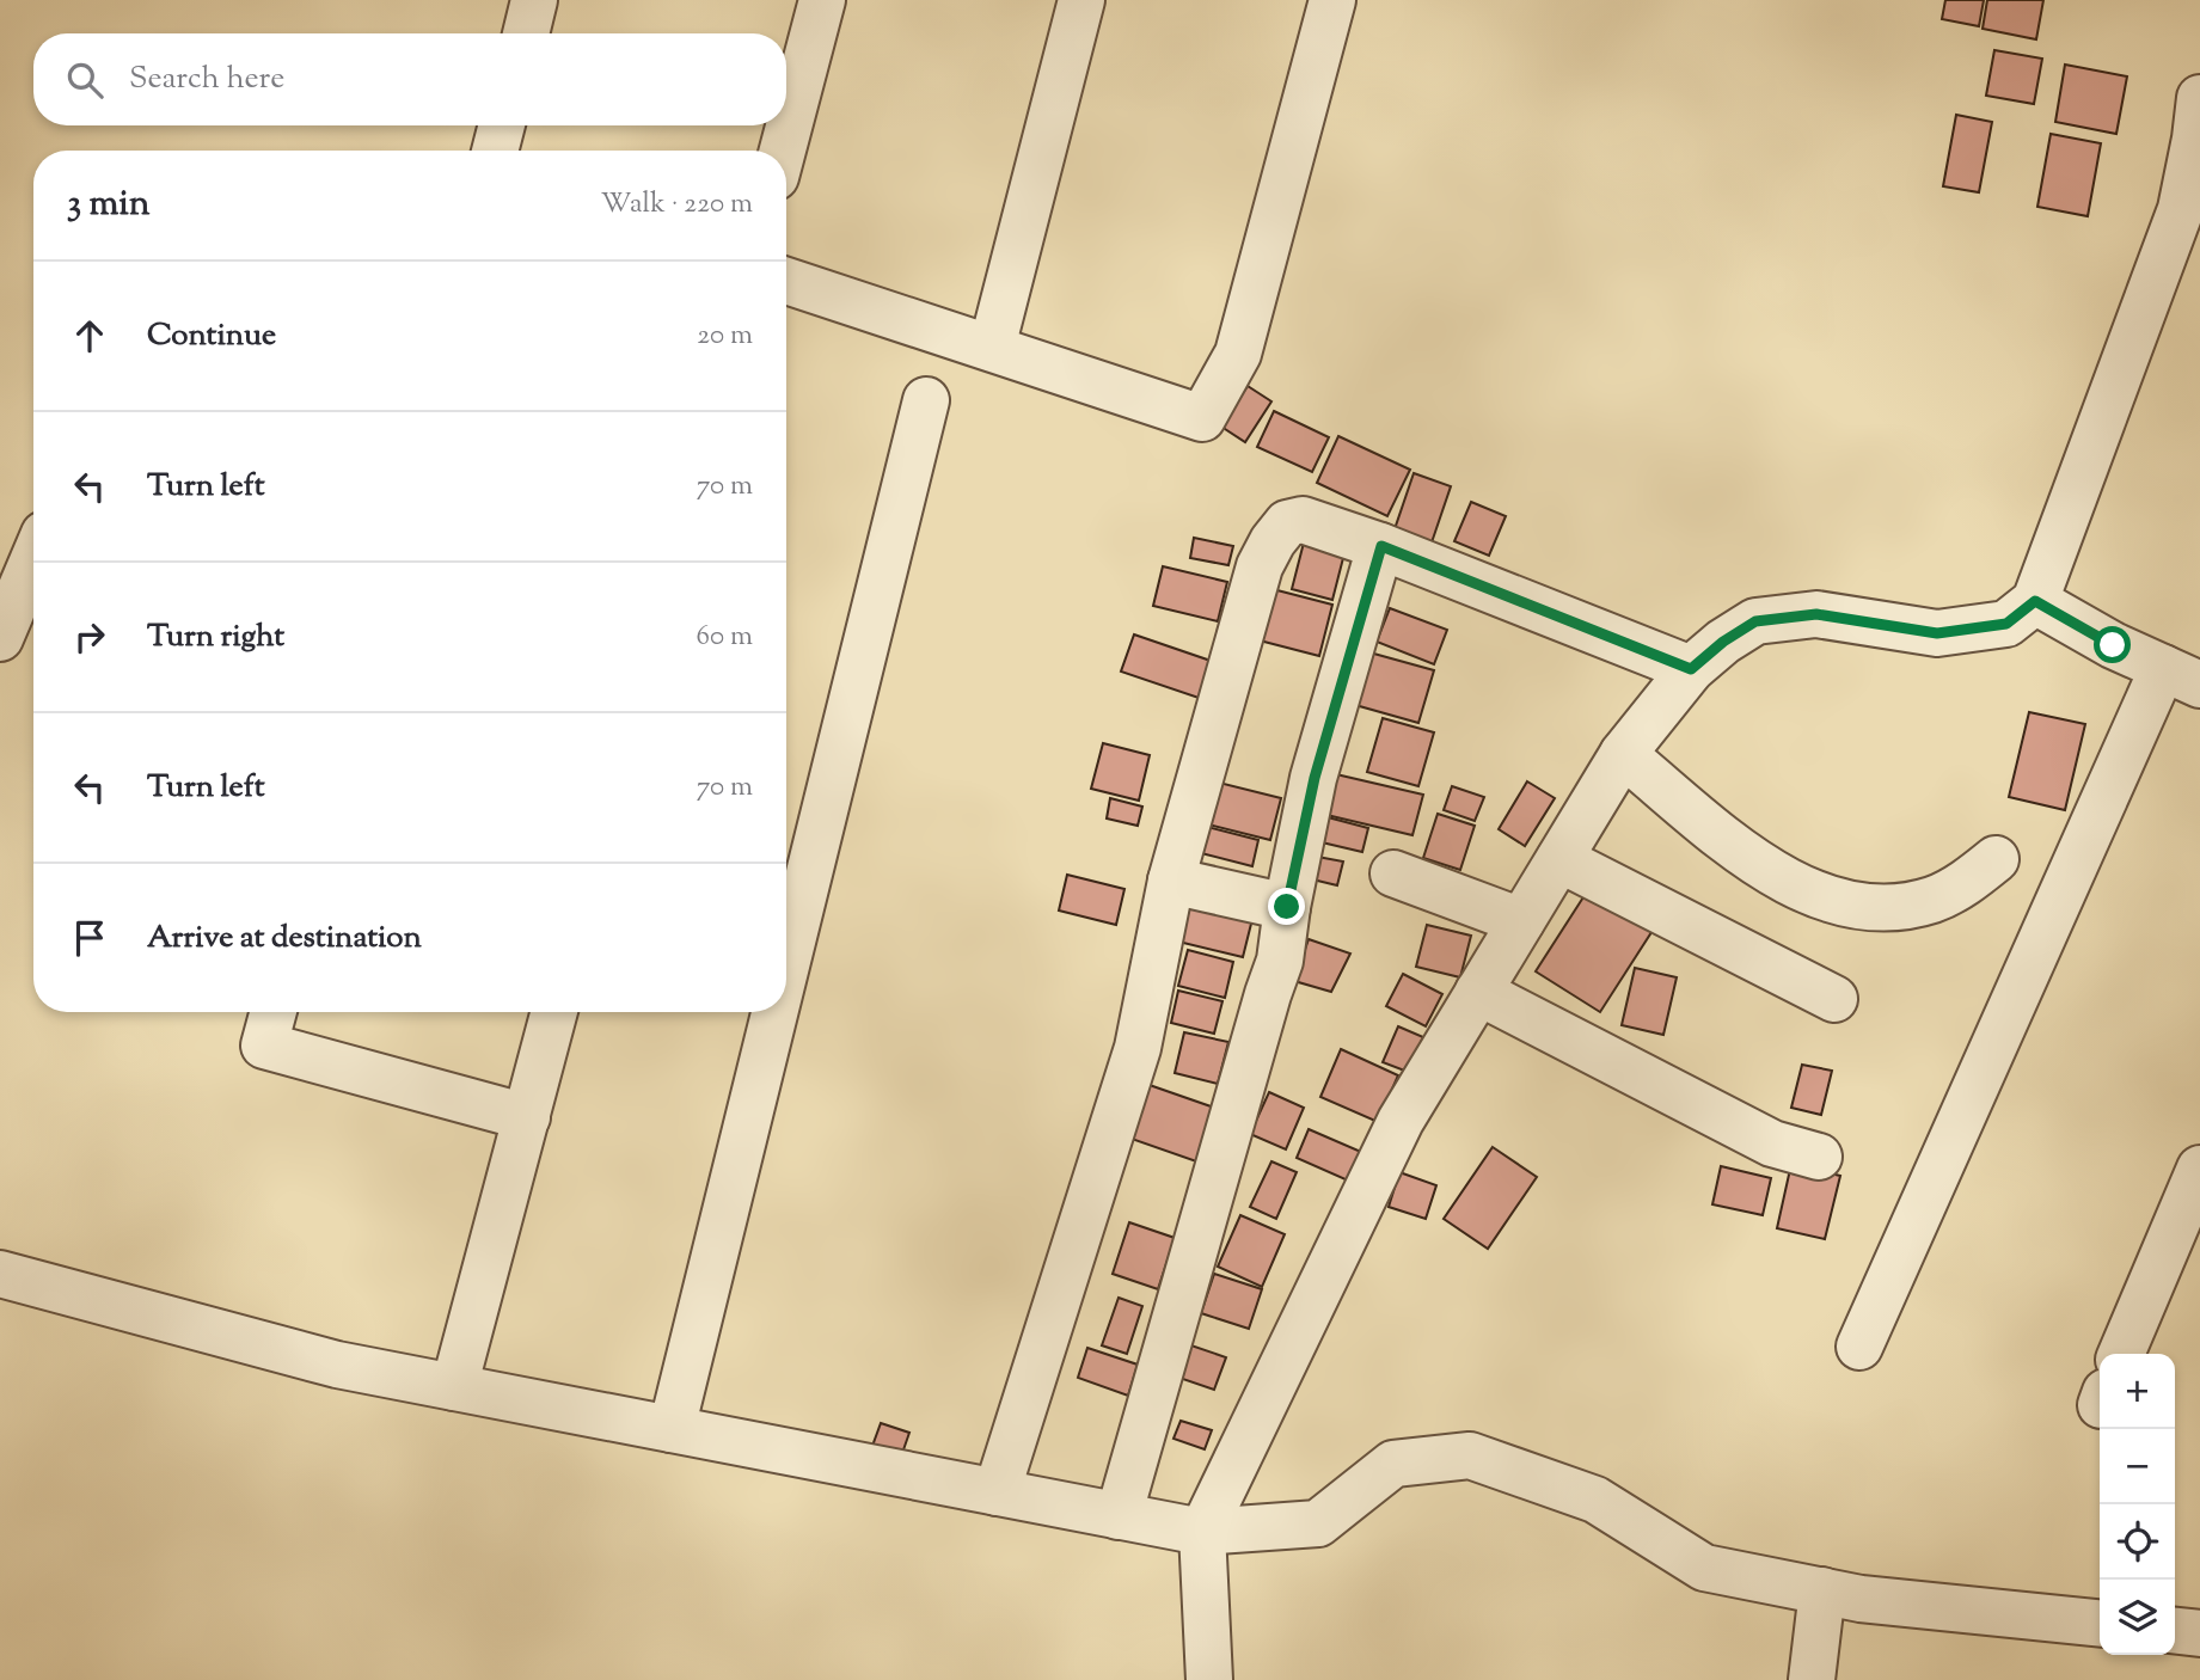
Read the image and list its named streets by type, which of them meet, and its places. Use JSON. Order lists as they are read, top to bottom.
{
  "page": {
    "search": "Search here",
    "heading": ["3 min", "Walk · 220 m"],
    "list": [
      ["Continue", "20 m"],
      ["Turn left", "70 m"],
      ["Turn right", "60 m"],
      ["Turn left", "70 m"],
      "Arrive at destination"
    ],
    "map_buttons": ["+", "−"]
  }
}
